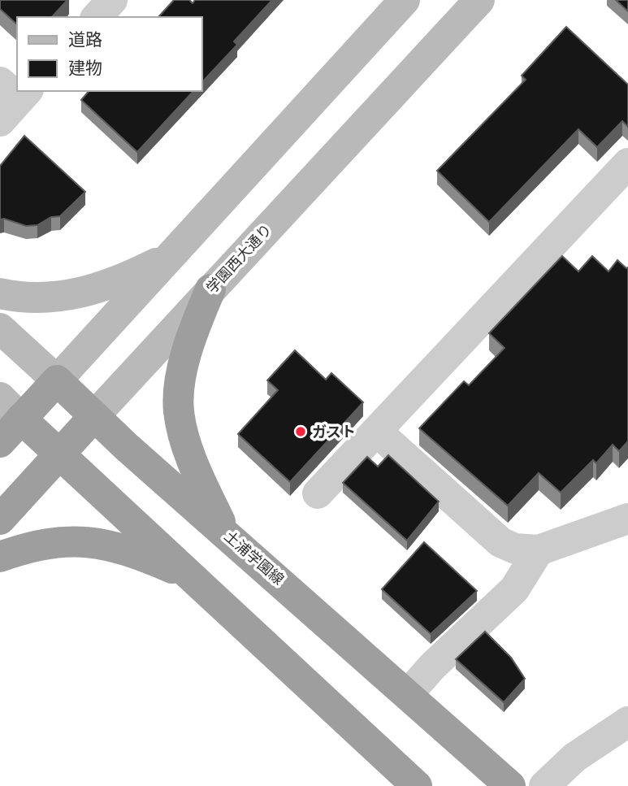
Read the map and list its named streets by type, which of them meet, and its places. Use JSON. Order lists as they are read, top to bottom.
{
  "streets": {
    "highway": ["学園西大通り", "土浦学園線"]
  },
  "crossings": [
    ["学園西大通り", "土浦学園線"]
  ],
  "places": ["ガスト"],
  "legend": ["道路", "建物"]
}
